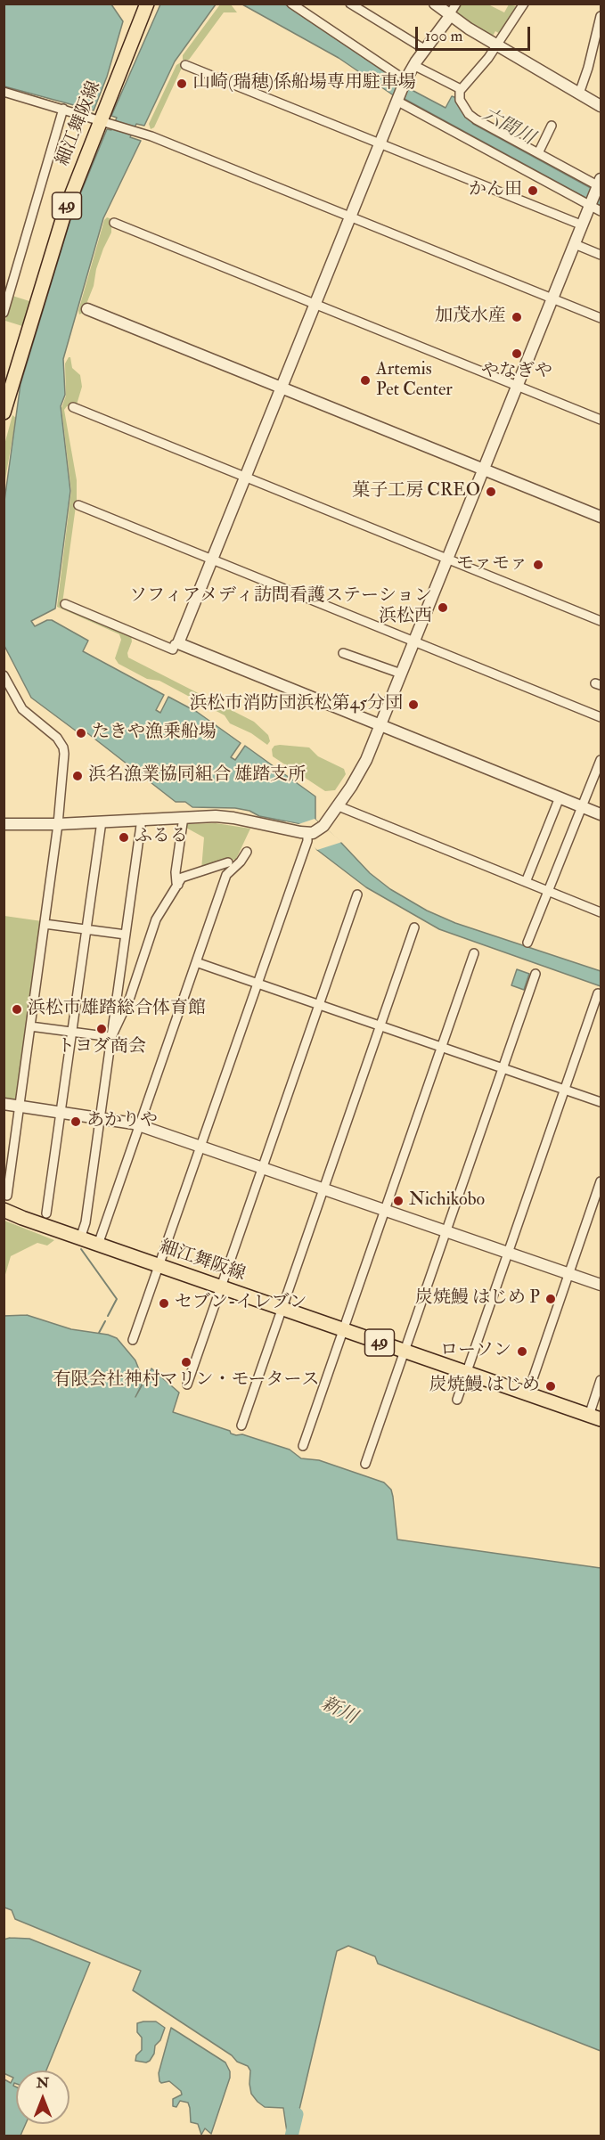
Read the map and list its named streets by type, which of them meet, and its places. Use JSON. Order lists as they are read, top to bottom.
{
  "streets": {
    "main road": ["細江舞阪線", "49"]
  },
  "water": ["六間川", "新川"],
  "places": [
    "山崎(瑞穂)係船場専用駐車場",
    "かん田",
    "加茂水産",
    "やなぎや",
    "Artemis Pet Center",
    "菓子工房 CREO",
    "モァモァ",
    "ソフィアメディ訪問看護ステーション 浜松西",
    "浜松市消防団浜松第45分団",
    "たきや漁乗船場",
    "浜名漁業協同組合 雄踏支所",
    "ふるる",
    "浜松市雄踏総合体育館",
    "トヨダ商会",
    "あかりや",
    "Nichikobo",
    "炭焼鰻 はじめ P",
    "セブン-イレブン",
    "ローソン",
    "有限会社神村マリン・モータース",
    "炭焼鰻 はじめ"
  ],
  "scale_bar": "100 m",
  "north": "top"
}
